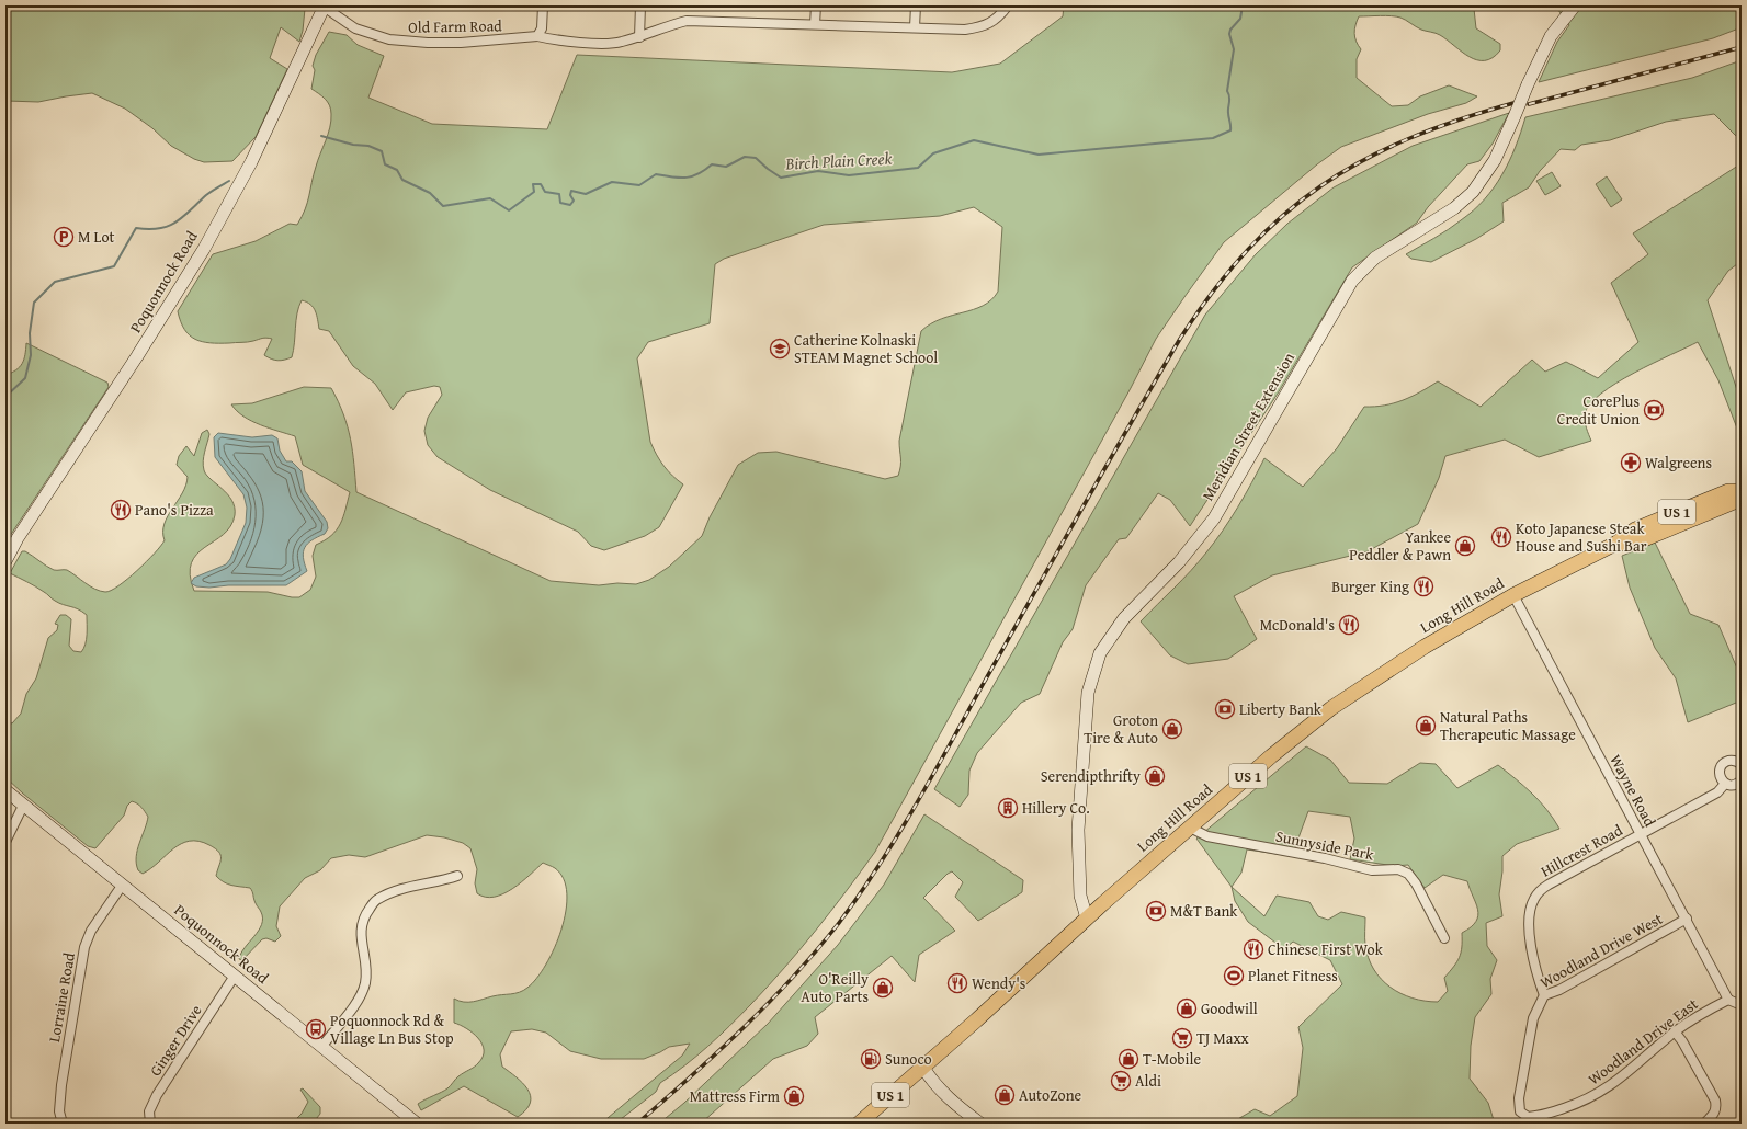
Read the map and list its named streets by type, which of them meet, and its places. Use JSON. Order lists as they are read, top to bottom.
{
  "streets": {
    "main road": ["US 1", "Long Hill Road"],
    "street": [
      "Old Farm Road",
      "Poquonnock Road",
      "Meridian Street Extension",
      "Wayne Road",
      "Sunnyside Park",
      "Hillcrest Road",
      "Woodland Drive West",
      "Lorraine Road",
      "Ginger Drive",
      "Woodland Drive East"
    ]
  },
  "crossings": [
    ["Old Farm Road", "Poquonnock Road"],
    ["Poquonnock Road", "Lorraine Road"],
    ["Poquonnock Road", "Ginger Drive"],
    ["Meridian Street Extension", "Long Hill Road"],
    ["Long Hill Road", "Wayne Road"],
    ["Long Hill Road", "Sunnyside Park"],
    ["Wayne Road", "Hillcrest Road"],
    ["Wayne Road", "Woodland Drive West"],
    ["Wayne Road", "Woodland Drive East"],
    ["Hillcrest Road", "Woodland Drive West"],
    ["Woodland Drive West", "Woodland Drive East"]
  ],
  "water": ["Birch Plain Creek"],
  "places": {
    "parking": ["M Lot"],
    "school or university": ["Catherine Kolnaski STEAM Magnet School"],
    "bank": ["CorePlus Credit Union", "Liberty Bank", "M&T Bank"],
    "pharmacy": ["Walgreens"],
    "restaurant": [
      "Pano's Pizza",
      "Koto Japanese Steak House and Sushi Bar",
      "Burger King",
      "McDonald's",
      "Chinese First Wok",
      "Wendy's"
    ],
    "shop": [
      "Yankee Peddler & Pawn",
      "Natural Paths Therapeutic Massage",
      "Groton Tire & Auto",
      "Serendipthrifty",
      "O'Reilly Auto Parts",
      "Goodwill",
      "T-Mobile",
      "AutoZone",
      "Mattress Firm"
    ],
    "building": ["Hillery Co."],
    "sports": ["Planet Fitness"],
    "bus stop": ["Poquonnock Rd & Village Ln Bus Stop"],
    "supermarket": ["TJ Maxx", "Aldi"],
    "fuel station": ["Sunoco"]
  }
}
